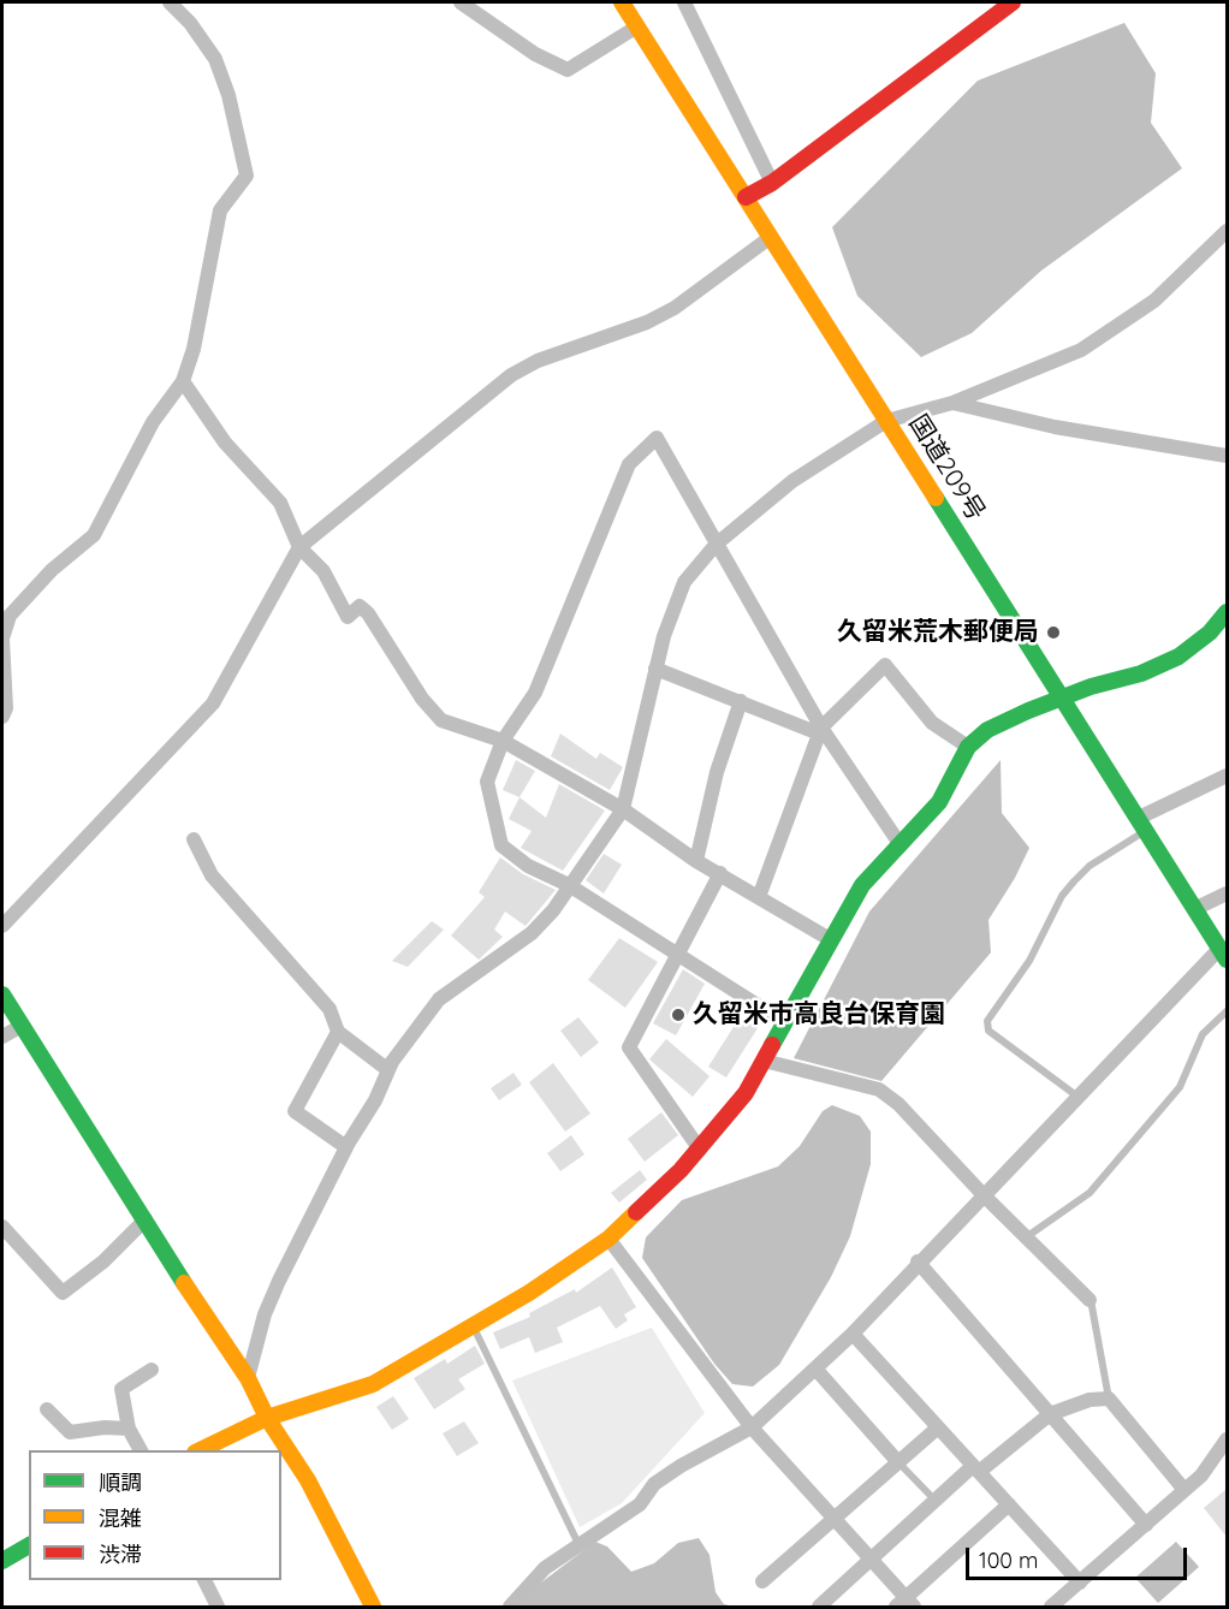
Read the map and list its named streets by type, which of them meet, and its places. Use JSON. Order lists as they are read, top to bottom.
{
  "streets": {
    "main road": ["国道209号"]
  },
  "places": ["久留米荒木郵便局", "久留米市高良台保育園"],
  "legend": ["順調", "混雑", "渋滞"],
  "scale_bar": "100 m"
}
